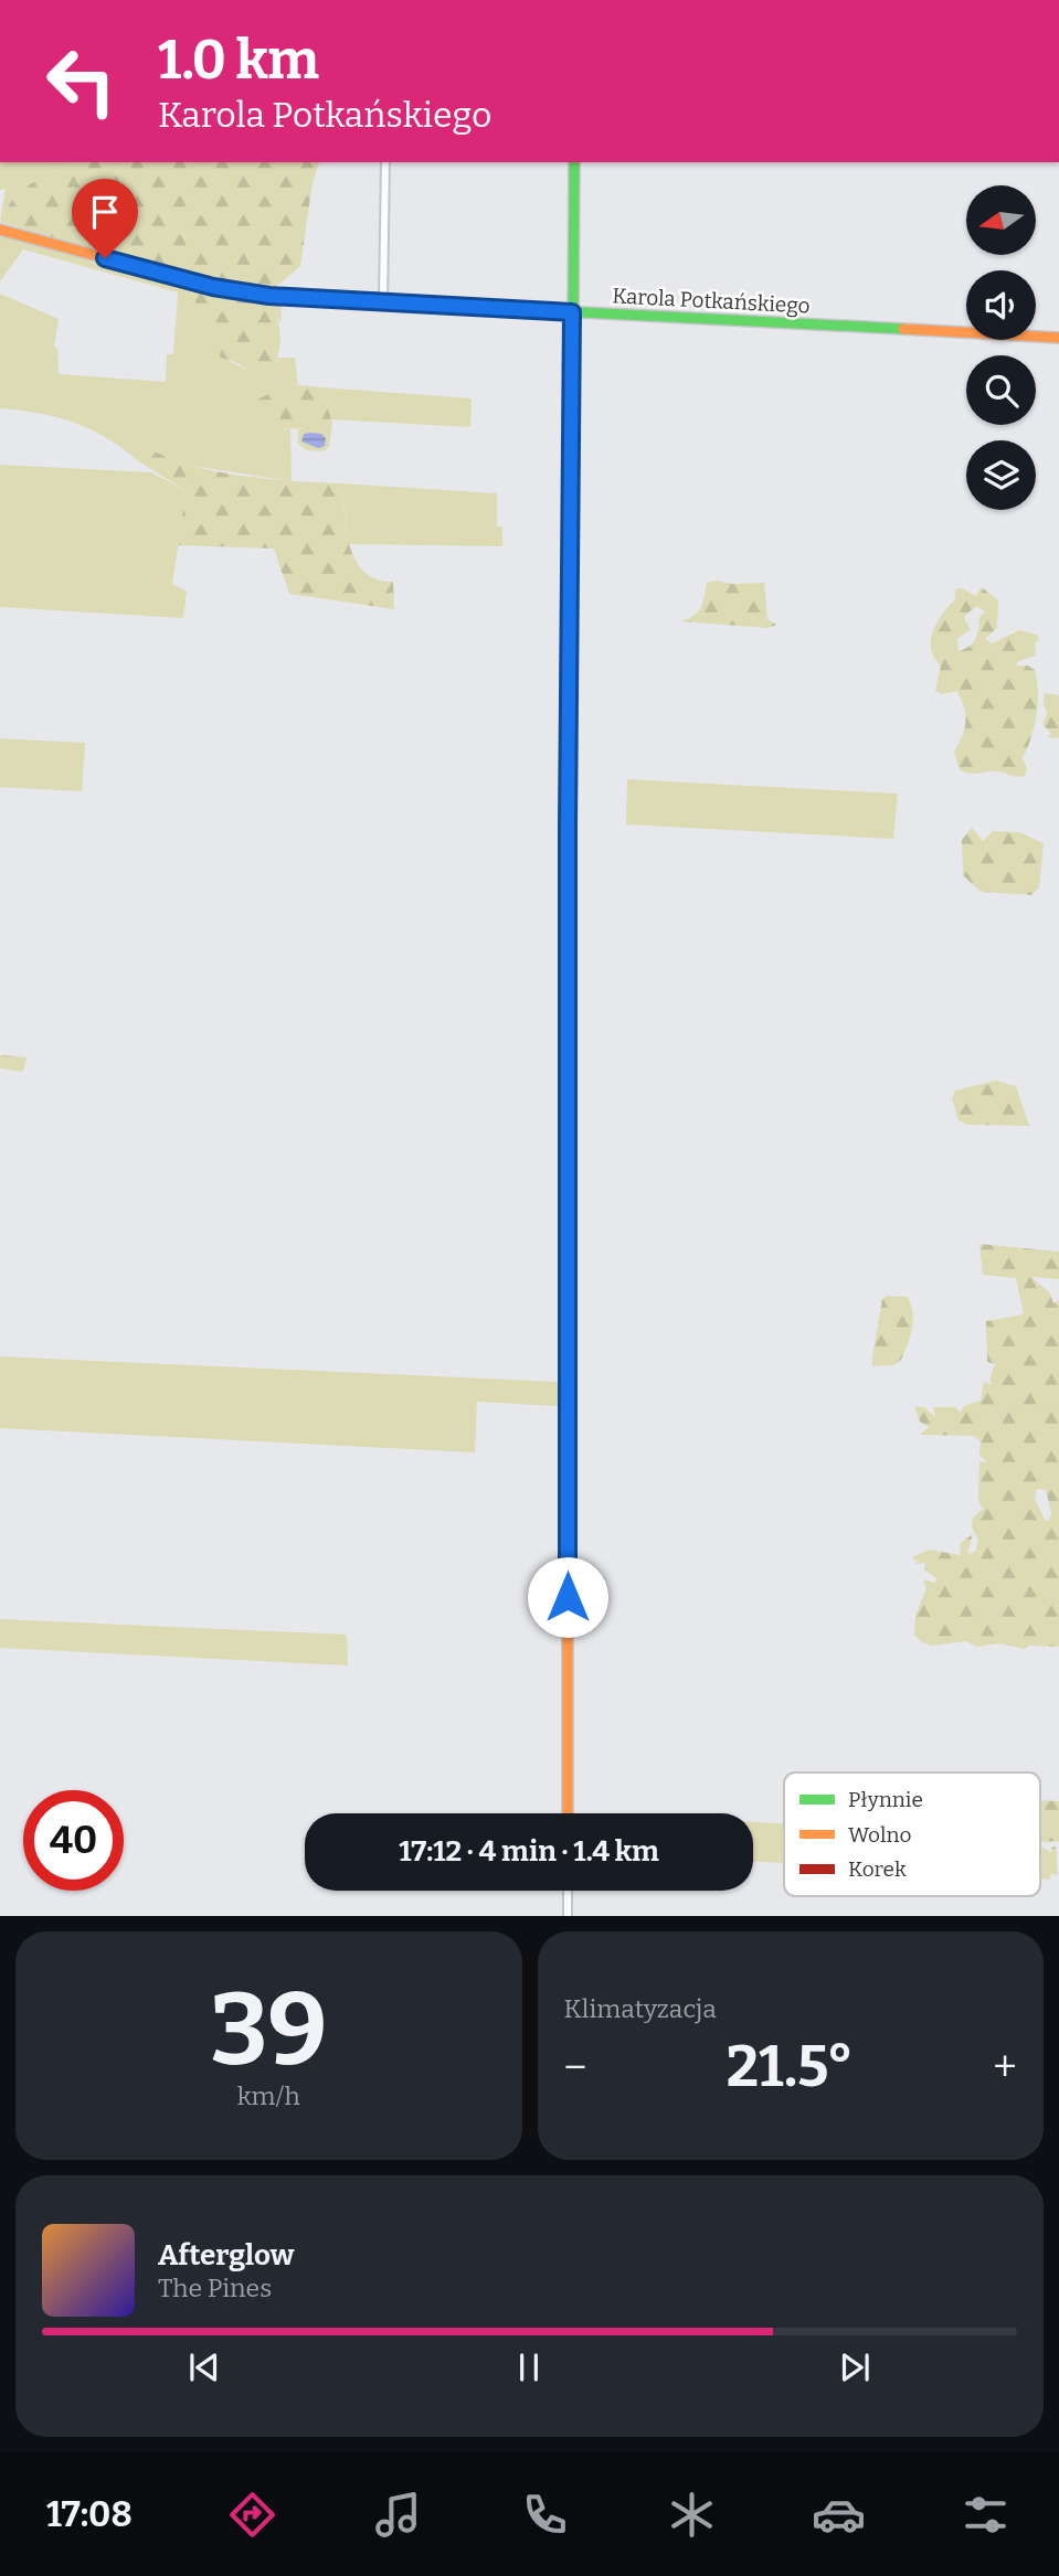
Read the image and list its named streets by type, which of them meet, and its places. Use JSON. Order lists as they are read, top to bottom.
{
  "streets": {
    "street": ["Karola Potkańskiego"]
  },
  "legend": ["Płynnie", "Wolno", "Korek"],
  "north": "left",
  "page": {
    "turn": ["1.0 km", "Karola Potkańskiego"],
    "limit": "40",
    "trip": "17:12 · 4 min · 1.4 km",
    "tile": [
      ["39", "km/h"],
      "Klimatyzacja"
    ],
    "heat": ["−", "21.5°", "+"],
    "song": ["Afterglow", "The Pines"],
    "tabs": "17:08"
  }
}
